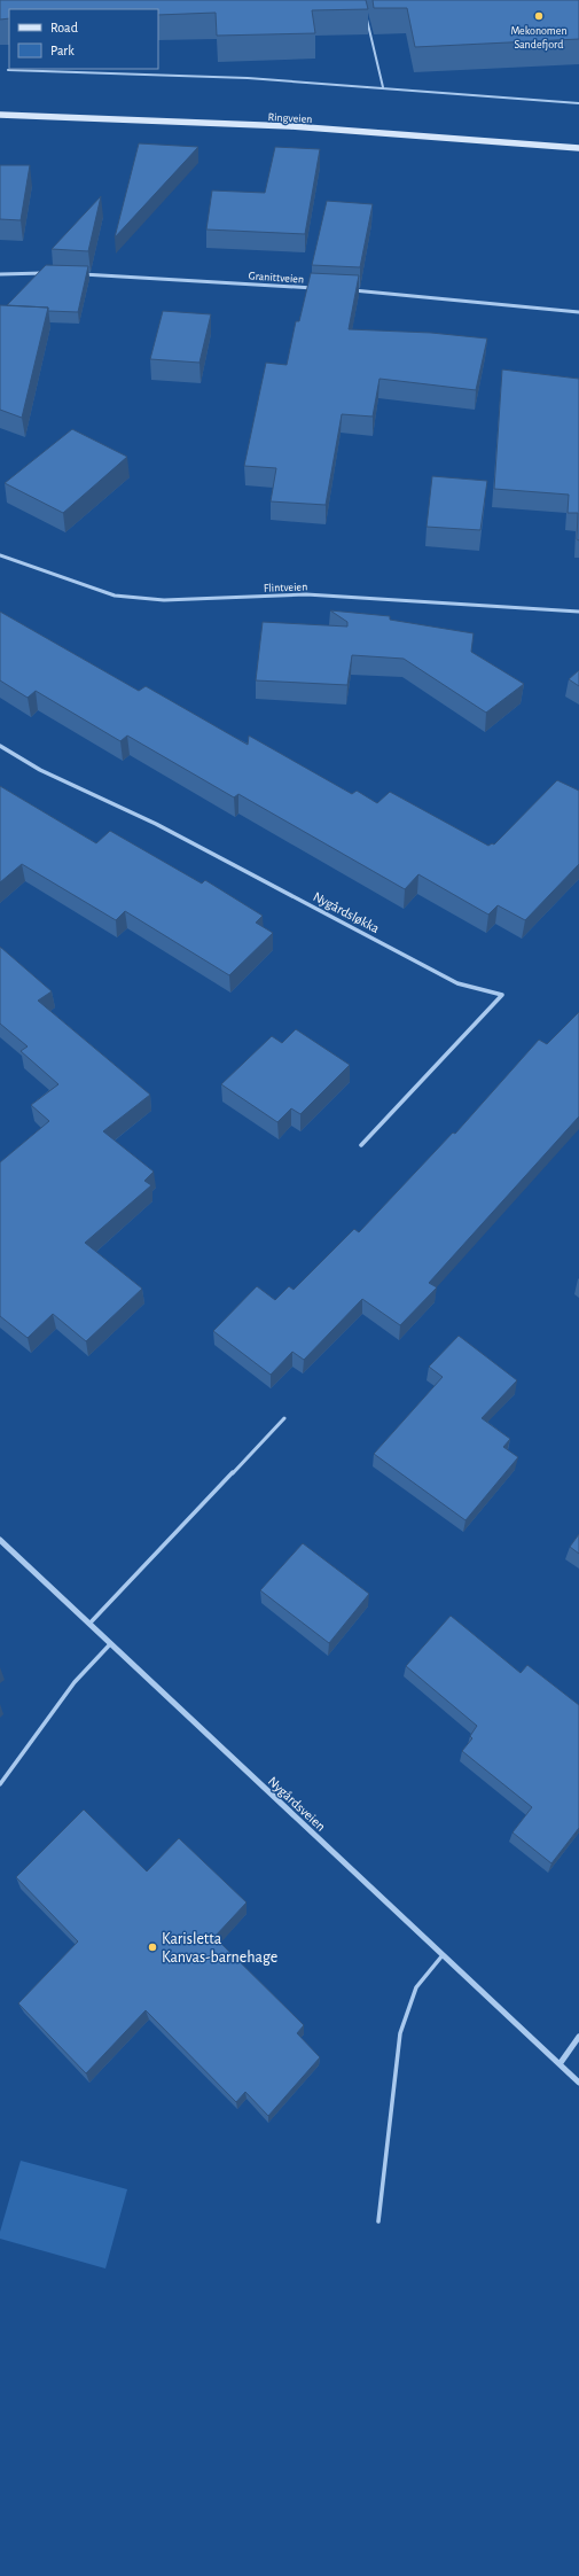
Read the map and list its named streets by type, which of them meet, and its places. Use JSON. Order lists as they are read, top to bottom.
{
  "streets": {
    "main road": ["Ringveien"],
    "street": [
      "Granittveien",
      "Flintveien",
      "Nygårdsløkka",
      "Nygårdsveien"
    ]
  },
  "places": ["Mekonomen Sandefjord", "Karisletta Kanvas-barnehage"],
  "legend": ["Road", "Park"]
}
